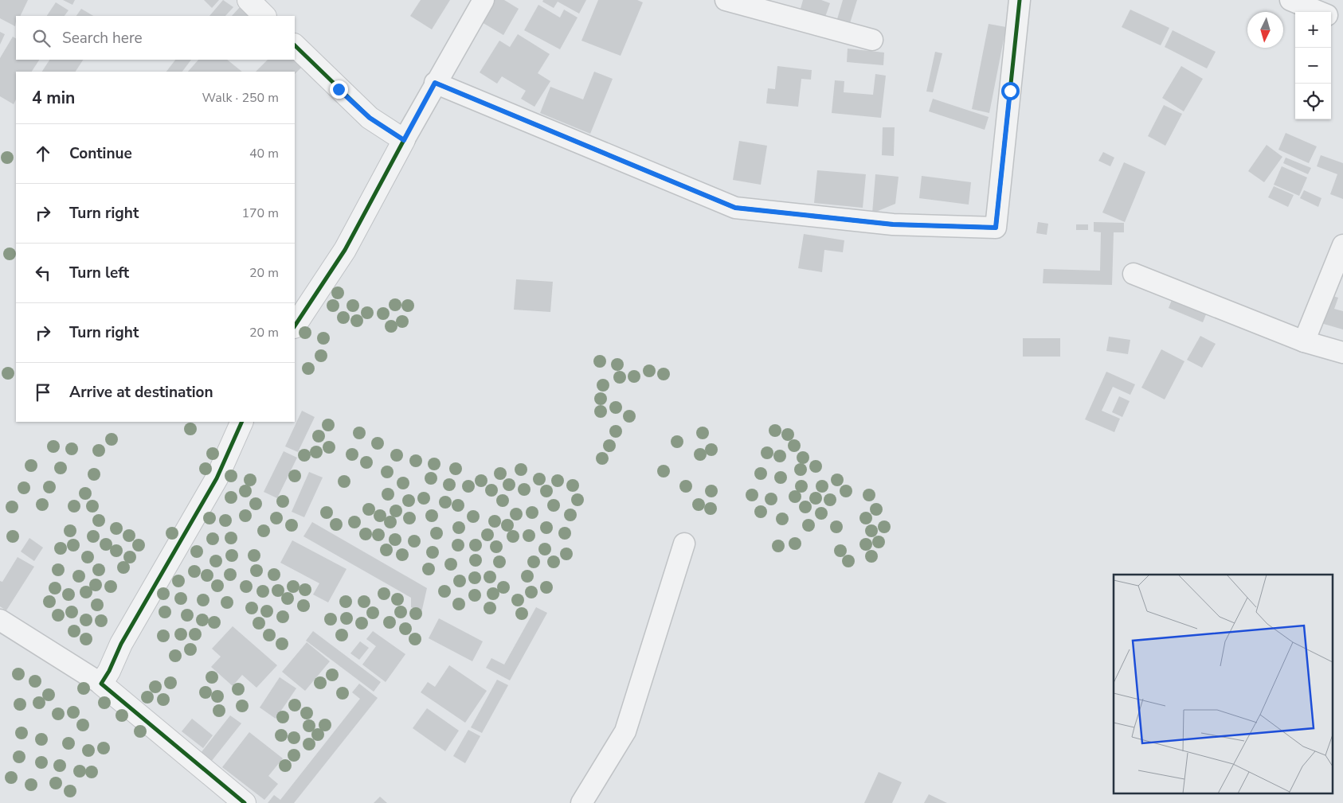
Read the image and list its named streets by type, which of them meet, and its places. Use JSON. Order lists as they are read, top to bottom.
{
  "north": "bottom",
  "page": {
    "map_buttons": ["+", "−"],
    "search": "Search here",
    "heading": ["4 min", "Walk · 250 m"],
    "list": [
      ["Continue", "40 m"],
      ["Turn right", "170 m"],
      ["Turn left", "20 m"],
      ["Turn right", "20 m"],
      "Arrive at destination"
    ]
  }
}
